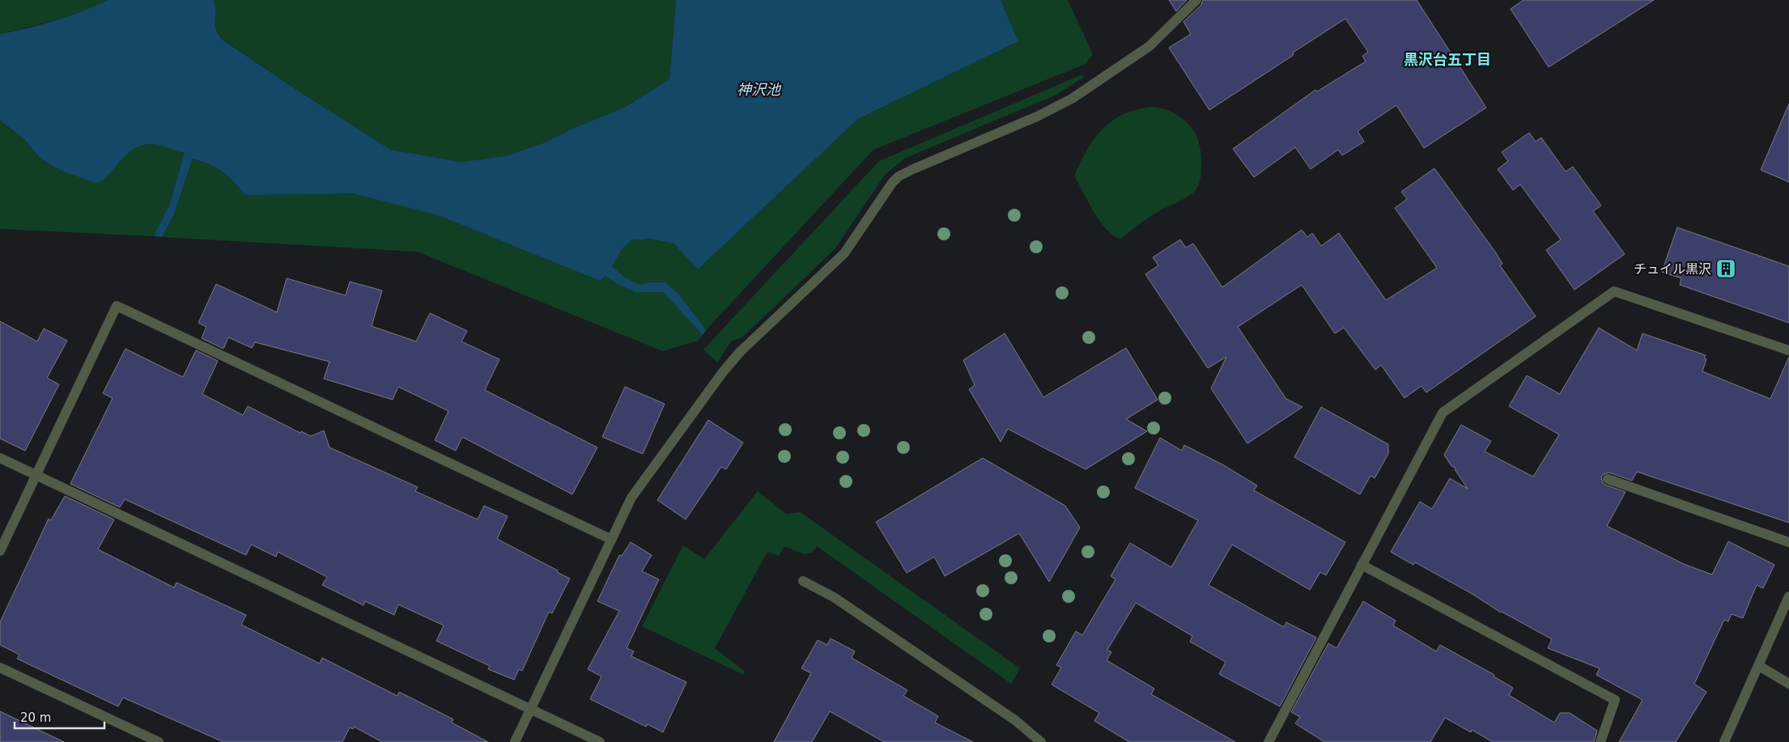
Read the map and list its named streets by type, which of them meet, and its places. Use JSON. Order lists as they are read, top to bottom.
{
  "districts": ["黒沢台五丁目"],
  "water": ["神沢池"],
  "places": {
    "building": ["チュイル黒沢"]
  },
  "scale_bar": "20 m"
}
